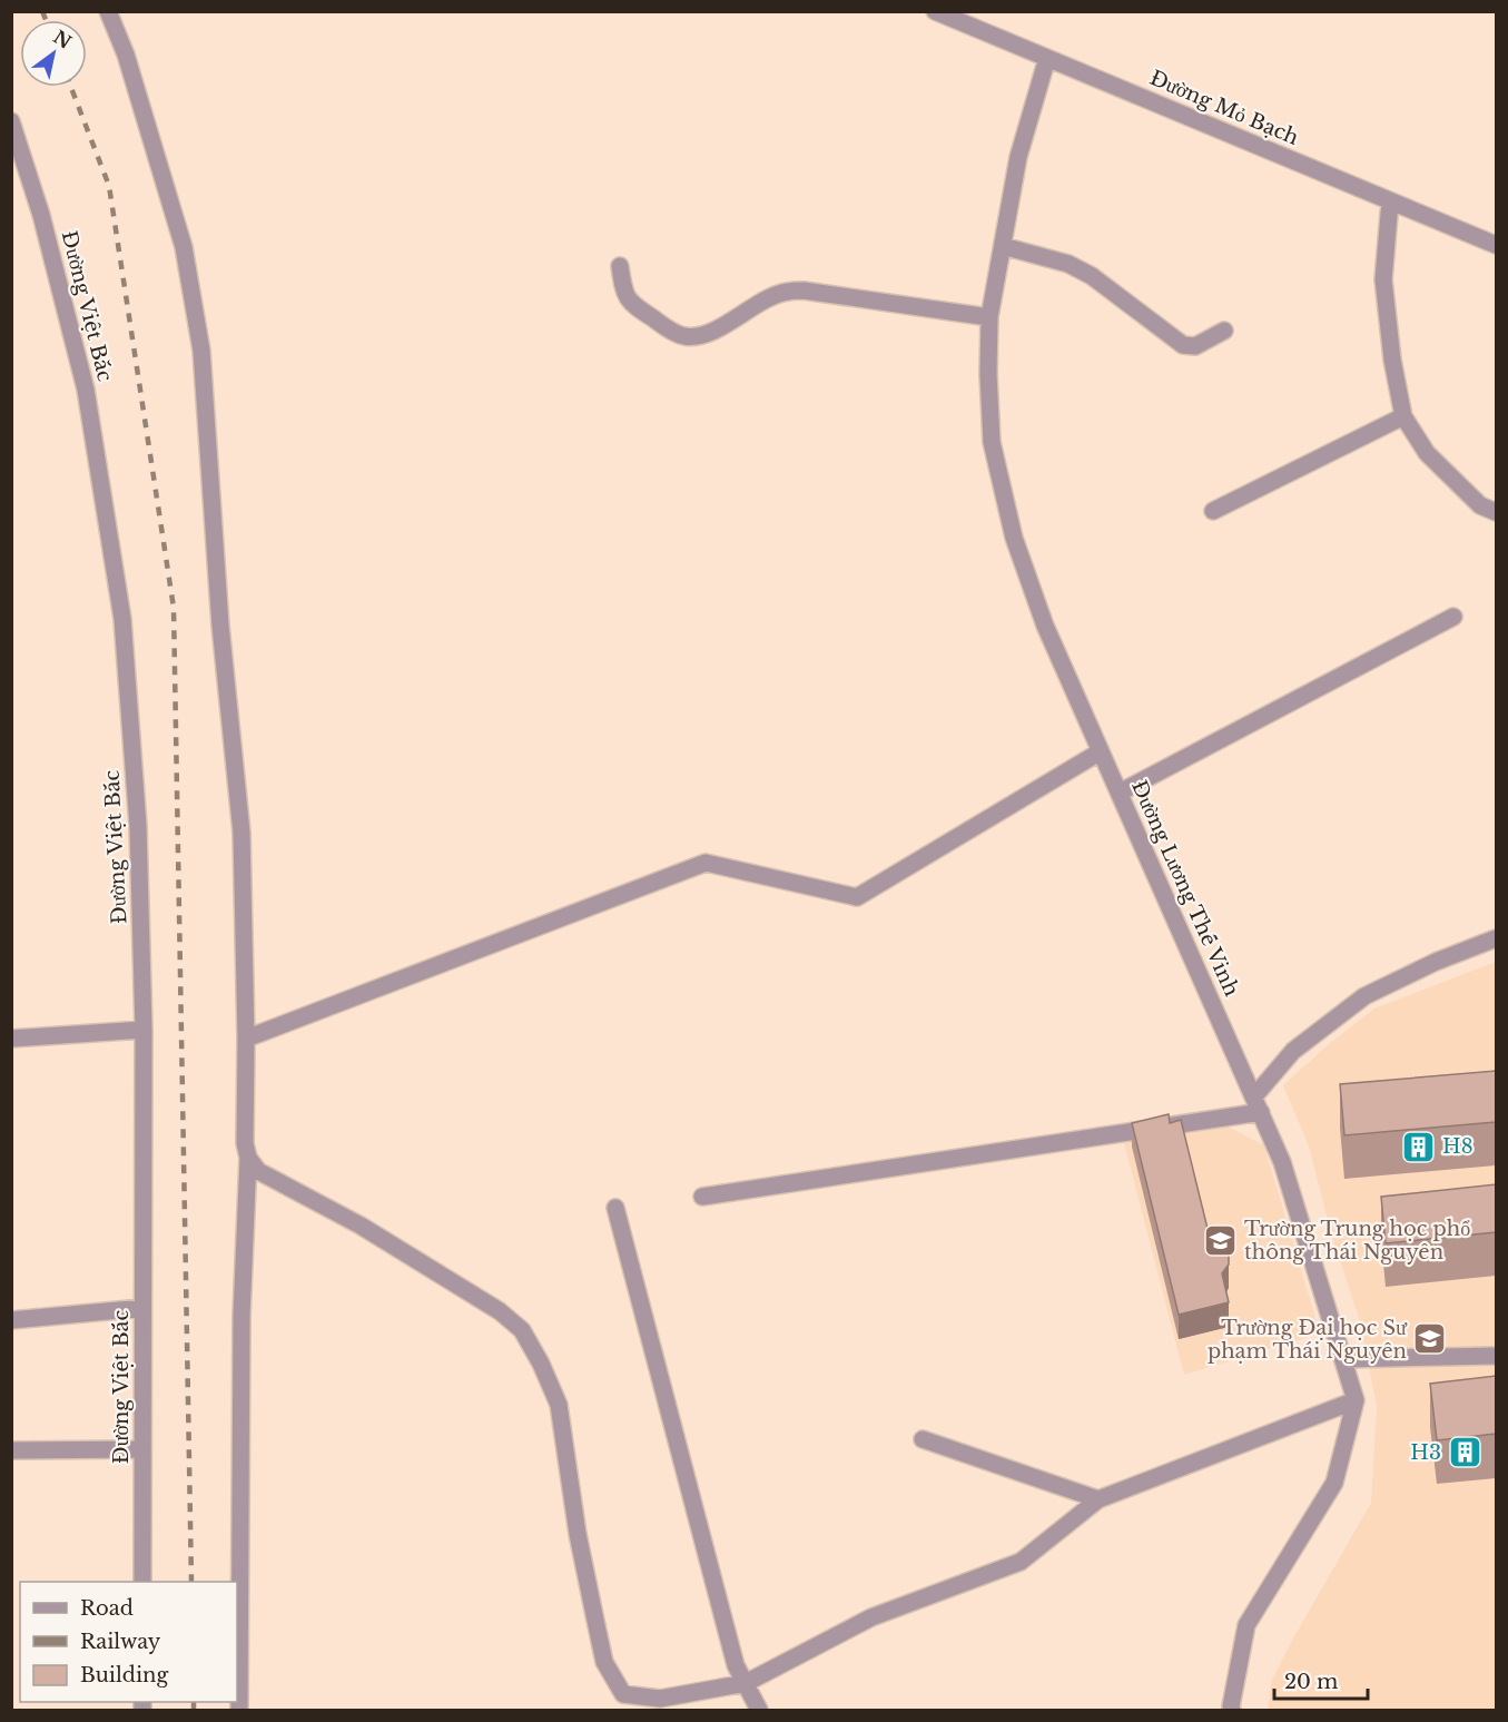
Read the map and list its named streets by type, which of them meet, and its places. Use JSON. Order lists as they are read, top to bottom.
{
  "streets": {
    "street": ["Đường Mỏ Bạch", "Đường Việt Bắc", "Đường Lương Thế Vinh"]
  },
  "crossings": [
    ["Đường Mỏ Bạch", "Đường Lương Thế Vinh"]
  ],
  "places": {
    "building": ["H8", "H3"],
    "school or university": ["Trường Trung học phổ thông Thái Nguyên", "Trường Đại học Sư phạm Thái Nguyên"]
  },
  "legend": ["Road", "Railway", "Building"],
  "scale_bar": "20 m",
  "north": "top right"
}
